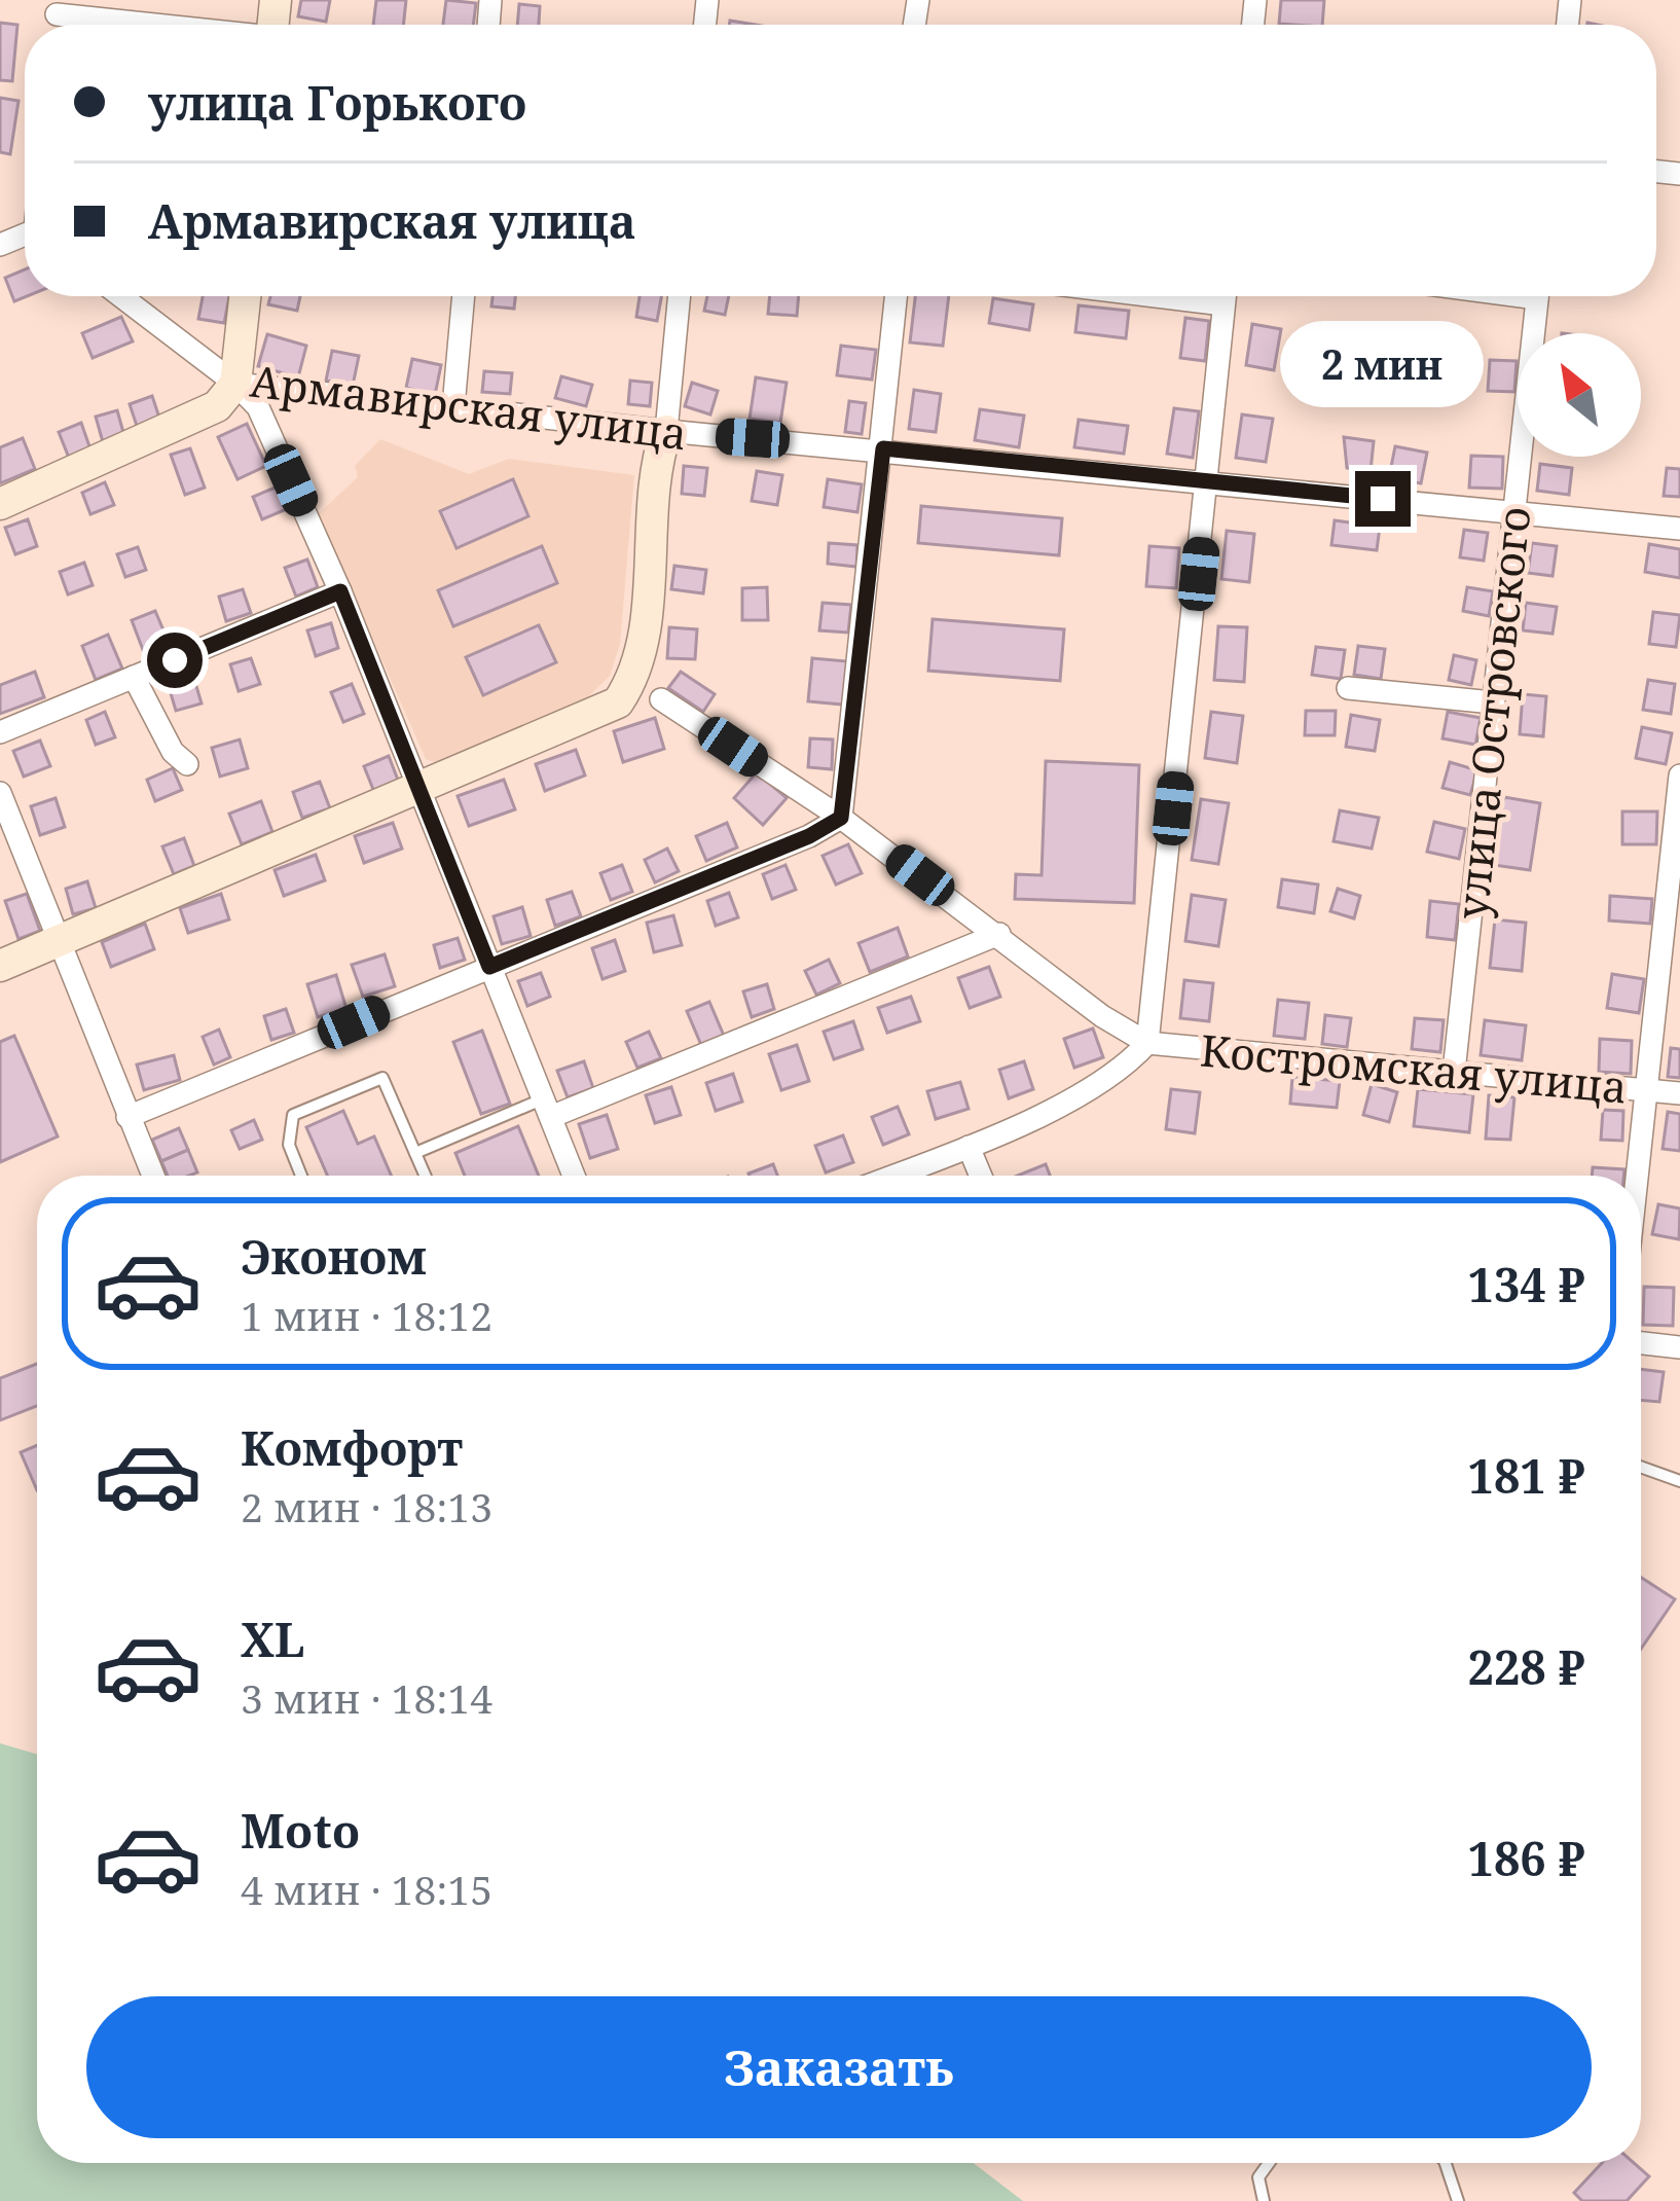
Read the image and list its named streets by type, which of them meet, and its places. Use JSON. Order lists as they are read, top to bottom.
{
  "streets": {
    "street": ["Армавирская улица", "улица Островского", "Костромская улица"]
  },
  "crossings": [
    ["Армавирская улица", "улица Островского"],
    ["улица Островского", "Костромская улица"]
  ],
  "north": "top left",
  "page": {
    "banner": ["улица Горького", "Армавирская улица"],
    "bubble": "2 мин",
    "list": [
      {
        "name": "Эконом",
        "note": "1 мин · 18:12",
        "value": "134 ₽"
      },
      {
        "name": "Комфорт",
        "note": "2 мин · 18:13",
        "value": "181 ₽"
      },
      {
        "name": "XL",
        "note": "3 мин · 18:14",
        "value": "228 ₽"
      },
      {
        "name": "Moto",
        "note": "4 мин · 18:15",
        "value": "186 ₽"
      }
    ],
    "buttons": "Заказать"
  }
}
